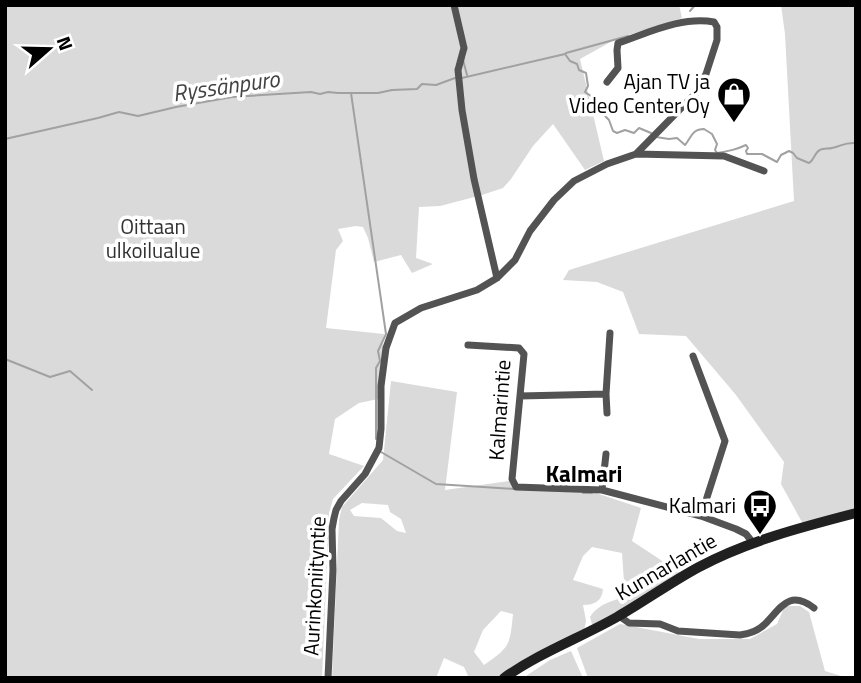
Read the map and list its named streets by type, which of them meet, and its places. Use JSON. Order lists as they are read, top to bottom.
{
  "streets": {
    "main road": ["Kunnarlantie"],
    "street": ["Kalmarintie", "Aurinkoniityntie"]
  },
  "crossings": [
    ["Kalmarintie", "Kunnarlantie"]
  ],
  "districts": ["Kalmari"],
  "water": ["Ryssänpuro"],
  "parks": ["Oittaan ulkoilualue"],
  "places": {
    "shop": ["Ajan TV ja Video Center Oy"],
    "bus stop": ["Kalmari"]
  },
  "north": "right"
}
